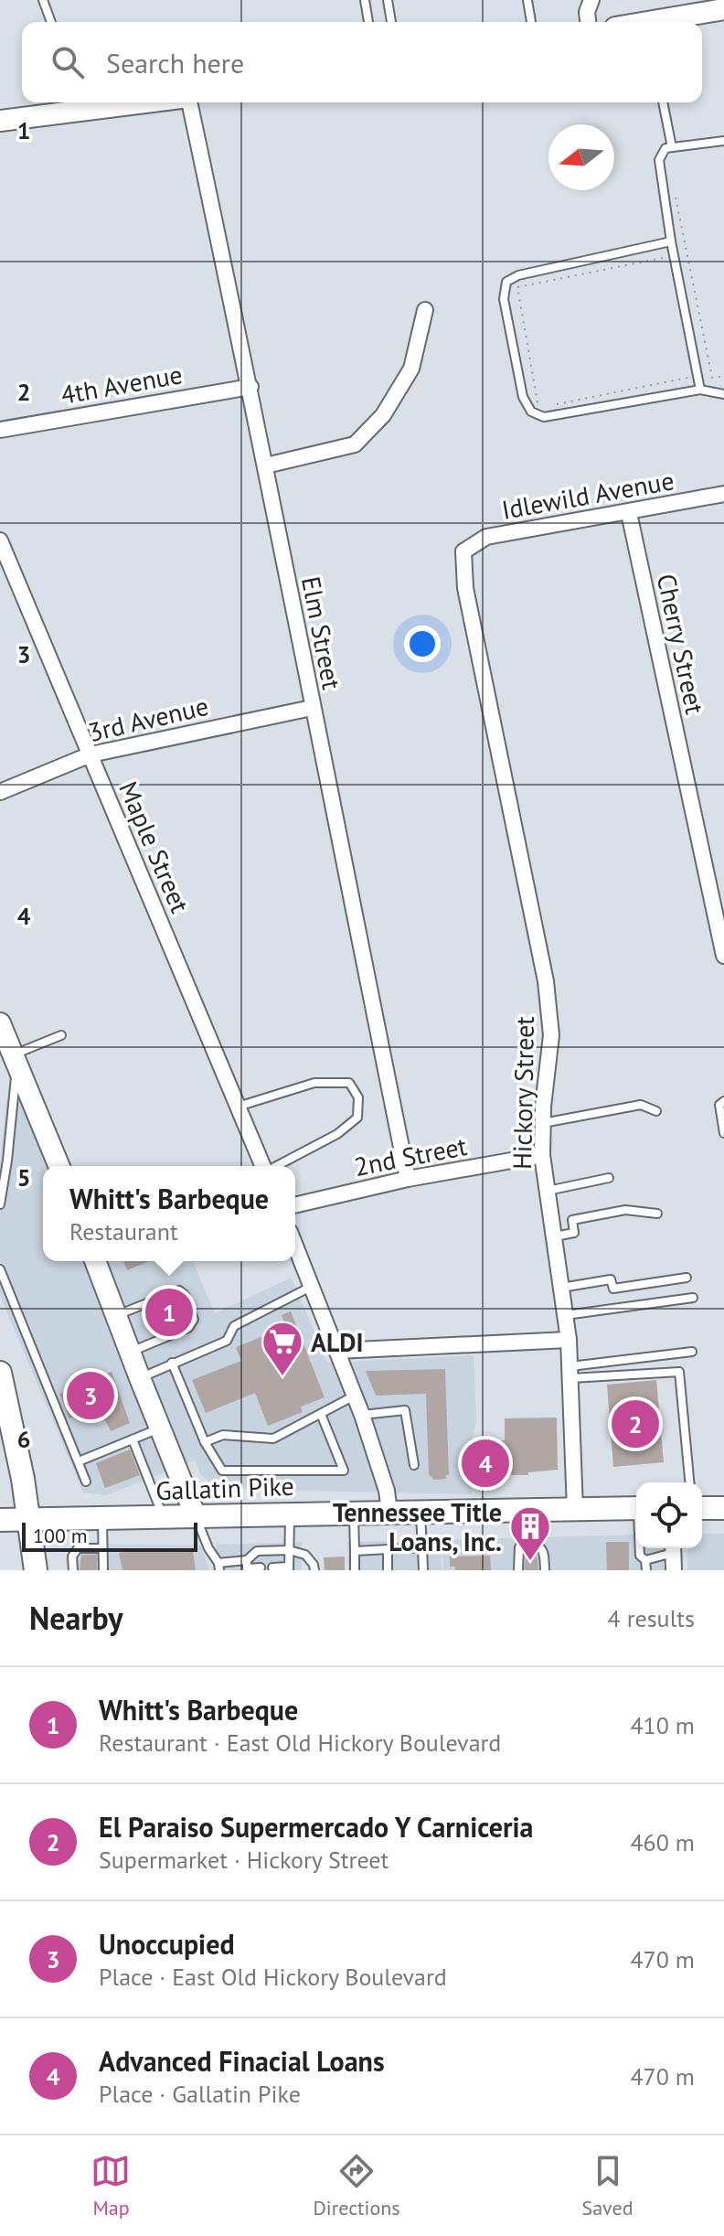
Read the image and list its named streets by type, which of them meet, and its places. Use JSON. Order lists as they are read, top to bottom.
{
  "streets": {
    "main road": ["Gallatin Pike"],
    "street": [
      "4th Avenue",
      "Idlewild Avenue",
      "Elm Street",
      "Cherry Street",
      "3rd Avenue",
      "Maple Street",
      "Hickory Street",
      "2nd Street"
    ]
  },
  "crossings": [
    ["4th Avenue", "Elm Street"],
    ["Idlewild Avenue", "Cherry Street"],
    ["Idlewild Avenue", "Hickory Street"],
    ["Elm Street", "3rd Avenue"],
    ["Elm Street", "2nd Street"],
    ["3rd Avenue", "Maple Street"],
    ["Hickory Street", "2nd Street"],
    ["Hickory Street", "Gallatin Pike"]
  ],
  "places": {
    "supermarket": ["ALDI"],
    "building": ["Tennessee Title Loans, Inc."]
  },
  "scale_bar": "100 m",
  "north": "left",
  "page": {
    "search": "Search here",
    "popup": ["Whitt's Barbeque", "Restaurant"],
    "pins": [
      "1",
      "3",
      "2",
      "4"
    ],
    "scale": "100 m",
    "heading": ["Nearby", "4 results"],
    "list": [
      {
        "mark": "1",
        "name": "Whitt's Barbeque",
        "note": "Restaurant · East Old Hickory Boulevard",
        "value": "410 m"
      },
      {
        "mark": "2",
        "name": "El Paraiso Supermercado Y Carniceria",
        "note": "Supermarket · Hickory Street",
        "value": "460 m"
      },
      {
        "mark": "3",
        "name": "Unoccupied",
        "note": "Place · East Old Hickory Boulevard",
        "value": "470 m"
      },
      {
        "mark": "4",
        "name": "Advanced Finacial Loans",
        "note": "Place · Gallatin Pike",
        "value": "470 m"
      }
    ],
    "nav": ["Map", "Directions", "Saved"]
  },
  "grid": {
    "rows": [
      "1",
      "2",
      "3",
      "4",
      "5",
      "6"
    ]
  }
}
